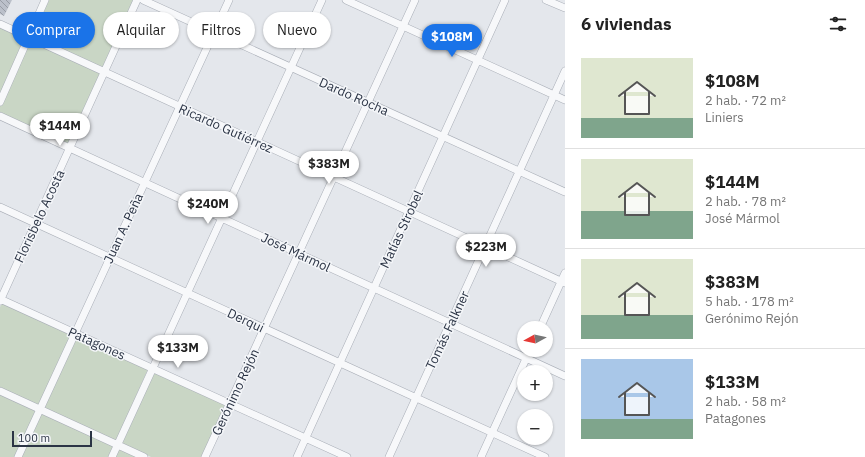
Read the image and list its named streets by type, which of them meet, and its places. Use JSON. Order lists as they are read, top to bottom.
{
  "streets": {
    "street": [
      "Dardo Rocha",
      "Ricardo Gutiérrez",
      "Florisbelo Acosta",
      "Juan A. Peña",
      "Matías Strobel",
      "José Mármol",
      "Derqui",
      "Tomás Falkner",
      "Patagones",
      "Gerónimo Rejón"
    ]
  },
  "crossings": [
    ["Dardo Rocha", "Matías Strobel"],
    ["Dardo Rocha", "Tomás Falkner"],
    ["Dardo Rocha", "Gerónimo Rejón"],
    ["Ricardo Gutiérrez", "Florisbelo Acosta"],
    ["Ricardo Gutiérrez", "Juan A. Peña"],
    ["Ricardo Gutiérrez", "Matías Strobel"],
    ["Ricardo Gutiérrez", "Tomás Falkner"],
    ["Ricardo Gutiérrez", "Gerónimo Rejón"],
    ["Florisbelo Acosta", "José Mármol"],
    ["Florisbelo Acosta", "Derqui"],
    ["Florisbelo Acosta", "Patagones"],
    ["Juan A. Peña", "José Mármol"],
    ["Juan A. Peña", "Derqui"],
    ["Juan A. Peña", "Patagones"],
    ["Matías Strobel", "José Mármol"],
    ["Matías Strobel", "Derqui"],
    ["Matías Strobel", "Patagones"],
    ["José Mármol", "Tomás Falkner"],
    ["José Mármol", "Gerónimo Rejón"],
    ["Derqui", "Tomás Falkner"],
    ["Derqui", "Gerónimo Rejón"],
    ["Patagones", "Gerónimo Rejón"]
  ],
  "scale_bar": "100 m",
  "north": "left",
  "page": {
    "heading": "6 viviendas",
    "chip": [
      "Comprar",
      "Alquilar",
      "Filtros",
      "Nuevo"
    ],
    "price": [
      "$108M",
      "$144M",
      "$383M",
      "$240M",
      "$223M",
      "$133M"
    ],
    "list": [
      {
        "name": "$108M",
        "note": "2 hab. · 72 m² · Liniers"
      },
      {
        "name": "$144M",
        "note": "2 hab. · 78 m² · José Mármol"
      },
      {
        "name": "$383M",
        "note": "5 hab. · 178 m² · Gerónimo Rejón"
      },
      {
        "name": "$133M",
        "note": "2 hab. · 58 m² · Patagones"
      }
    ],
    "map_buttons": ["+", "−"],
    "scale": "100 m"
  }
}
